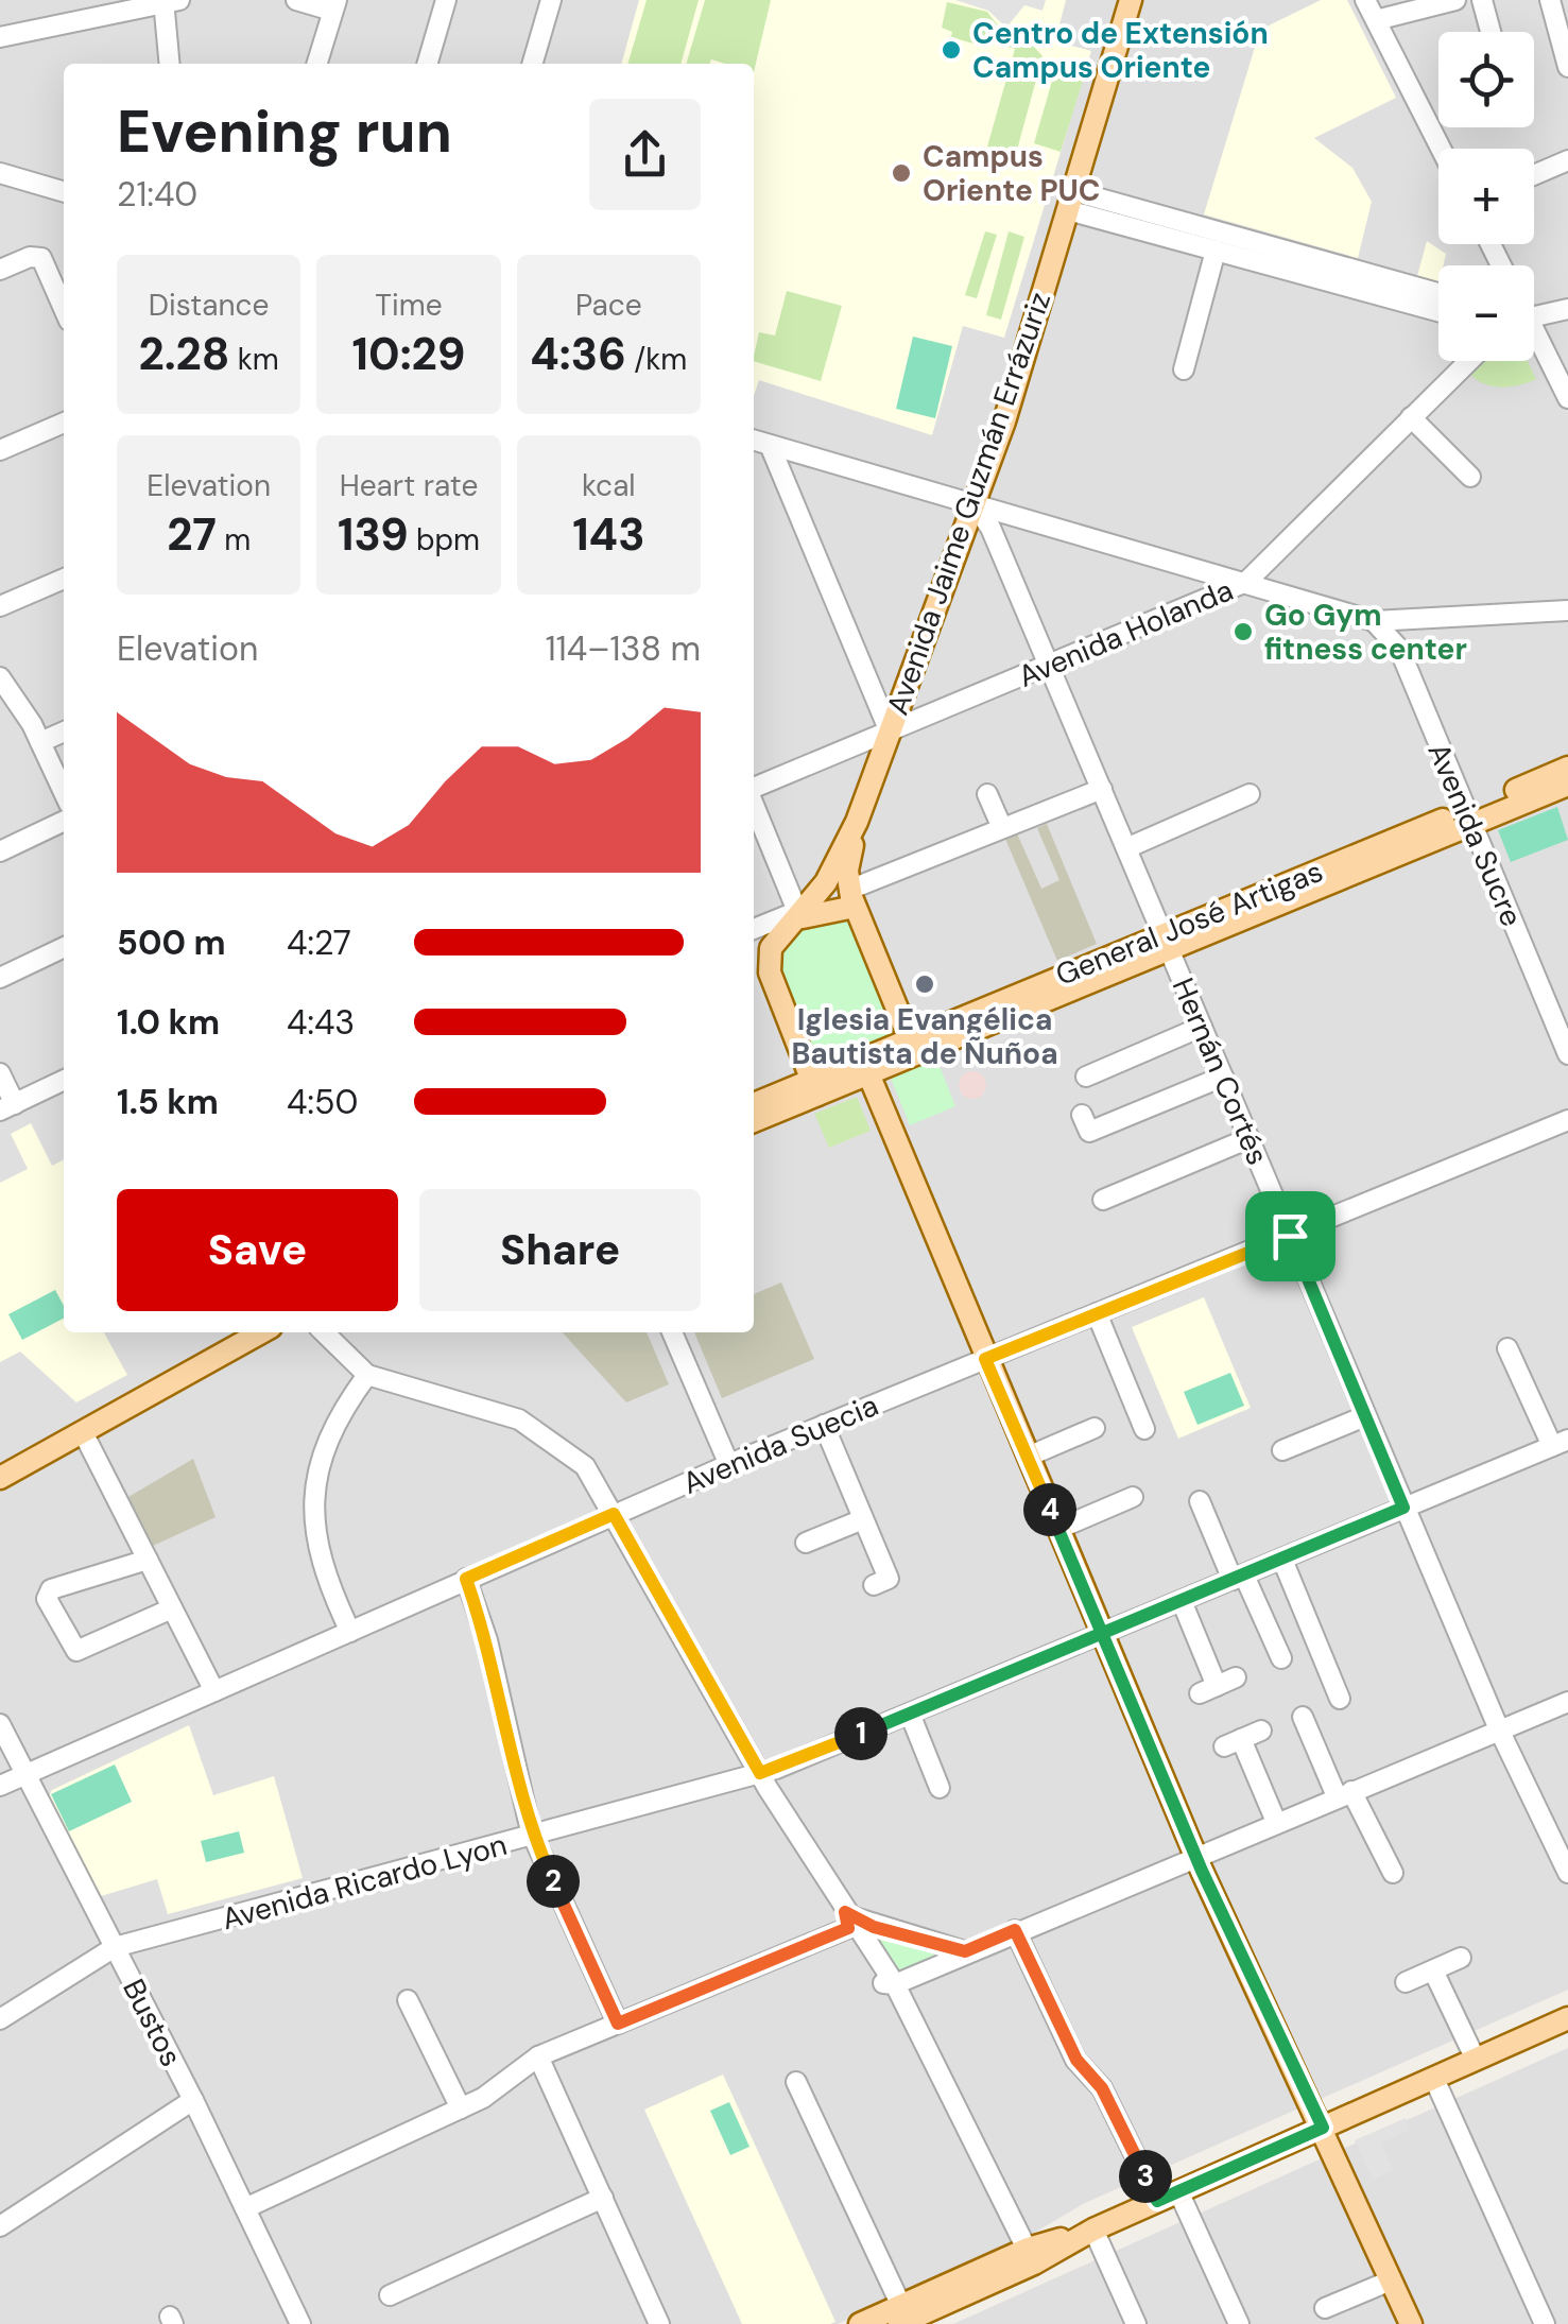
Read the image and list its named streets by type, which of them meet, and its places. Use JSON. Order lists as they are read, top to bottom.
{
  "streets": {
    "main road": ["Avenida Jaime Guzmán Errázuriz", "General José Artigas"],
    "street": [
      "Avenida Holanda",
      "Avenida Sucre",
      "Hernán Cortés",
      "Avenida Suecia",
      "Avenida Ricardo Lyon",
      "Bustos"
    ]
  },
  "crossings": [
    ["Avenida Jaime Guzmán Errázuriz", "Avenida Holanda"],
    ["Avenida Jaime Guzmán Errázuriz", "General José Artigas"],
    ["Avenida Jaime Guzmán Errázuriz", "Hernán Cortés"],
    ["Avenida Holanda", "Hernán Cortés"],
    ["Avenida Sucre", "General José Artigas"],
    ["General José Artigas", "Hernán Cortés"],
    ["Hernán Cortés", "Avenida Suecia"],
    ["Hernán Cortés", "Avenida Ricardo Lyon"],
    ["Avenida Suecia", "Bustos"],
    ["Avenida Ricardo Lyon", "Bustos"]
  ],
  "places": [
    "Centro de Extensión Campus Oriente",
    "Campus Oriente PUC",
    "Go Gym fitness center",
    "Iglesia Evangélica Bautista de Ñuñoa"
  ],
  "page": {
    "map_buttons": ["+", "−"],
    "heading": ["Evening run", "21:40"],
    "stats": [
      ["Distance", "2.28 km"],
      ["Time", "10:29"],
      ["Pace", "4:36 /km"],
      ["Elevation", "27 m"],
      ["Heart rate", "139 bpm"],
      ["kcal", "143"]
    ],
    "chart": ["Elevation", "114–138 m"],
    "list": [
      {
        "name": "500 m",
        "note": "4:27"
      },
      {
        "name": "1.0 km",
        "note": "4:43"
      },
      {
        "name": "1.5 km",
        "note": "4:50"
      }
    ],
    "buttons": ["Save", "Share"],
    "pins": [
      "4",
      "1",
      "2",
      "3"
    ]
  }
}
